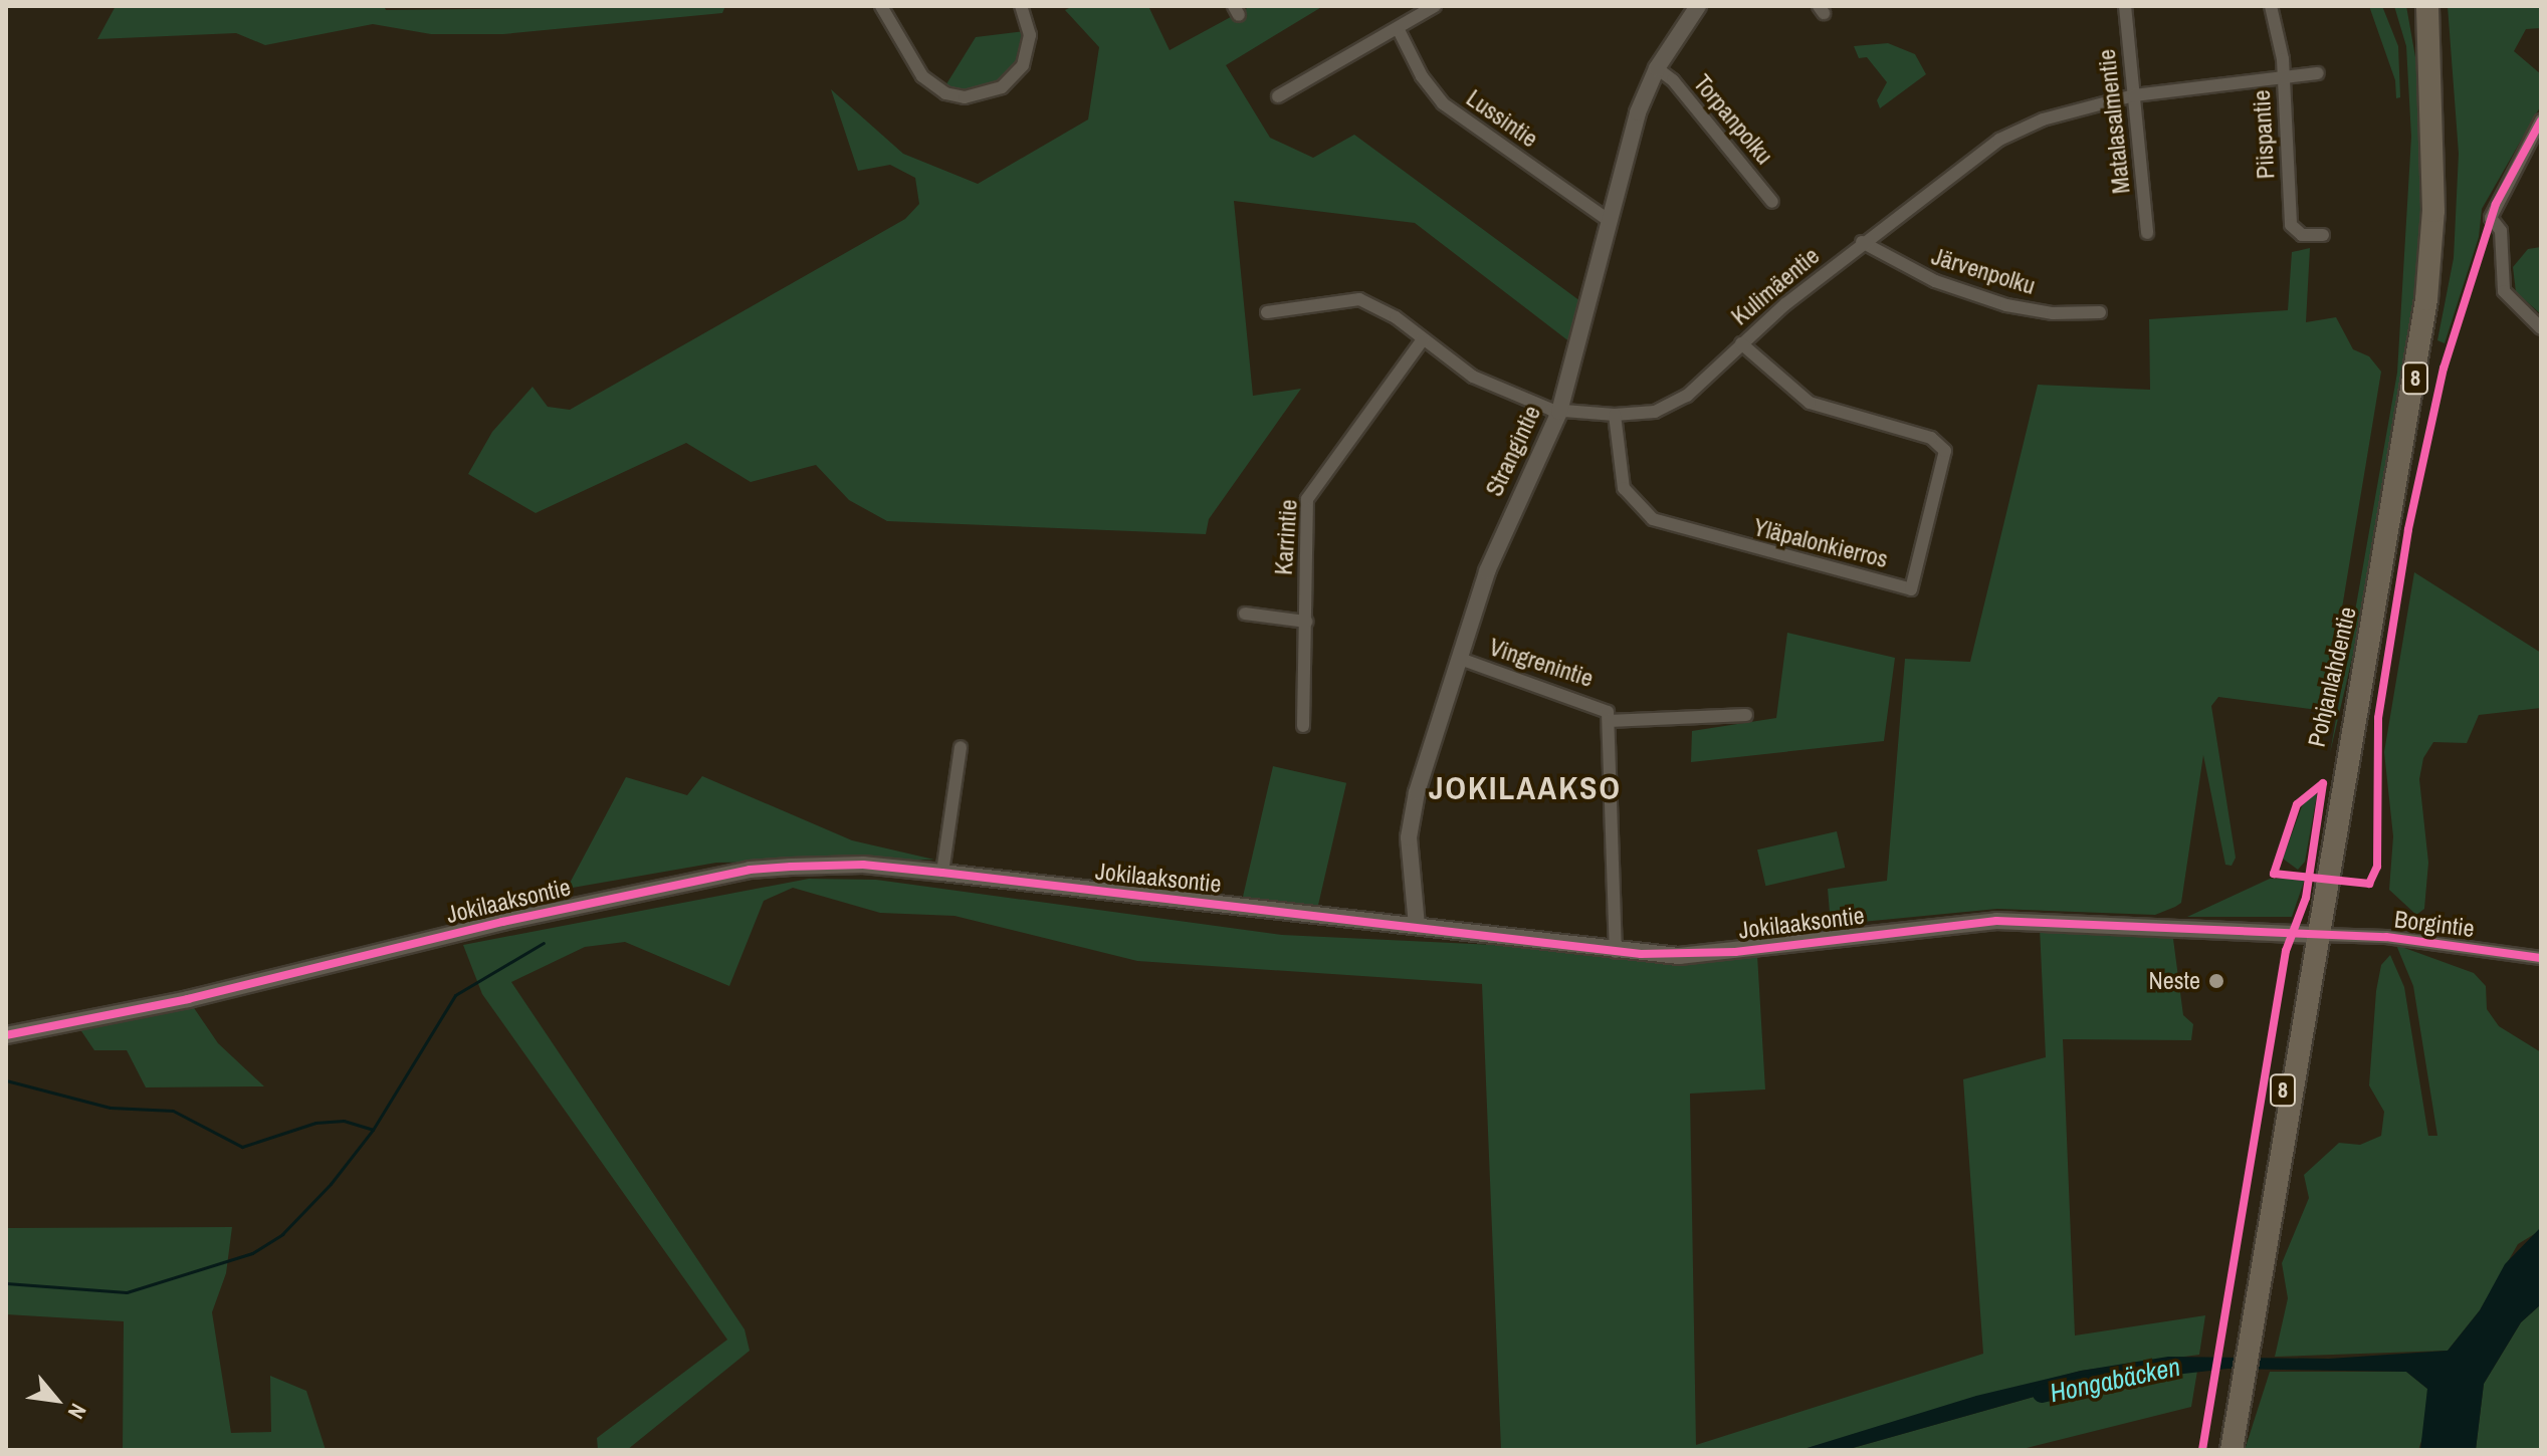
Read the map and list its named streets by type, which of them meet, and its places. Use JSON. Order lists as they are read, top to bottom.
{
  "streets": {
    "highway": ["8", "Pohjanlahdentie"],
    "street": [
      "Lussintie",
      "Torpanpolku",
      "Matalasalmentie",
      "Piispantie",
      "Järvenpolku",
      "Kulimäentie",
      "Strangintie",
      "Karrintie",
      "Yläpalonkierros",
      "Vingrenintie",
      "Jokilaaksontie",
      "Borgintie"
    ]
  },
  "crossings": [
    ["Lussintie", "Strangintie"],
    ["Torpanpolku", "Strangintie"],
    ["Matalasalmentie", "Kulimäentie"],
    ["Piispantie", "Kulimäentie"],
    ["Järvenpolku", "Kulimäentie"],
    ["Kulimäentie", "Strangintie"],
    ["Kulimäentie", "Karrintie"],
    ["Kulimäentie", "Yläpalonkierros"],
    ["Strangintie", "Vingrenintie"],
    ["Strangintie", "Jokilaaksontie"],
    ["Vingrenintie", "Jokilaaksontie"],
    ["Pohjanlahdentie", "Jokilaaksontie"],
    ["Pohjanlahdentie", "Borgintie"],
    ["Jokilaaksontie", "Borgintie"]
  ],
  "districts": ["JOKILAAKSO"],
  "water": ["Hongabäcken"],
  "places": ["Neste"],
  "north": "bottom right"
}
